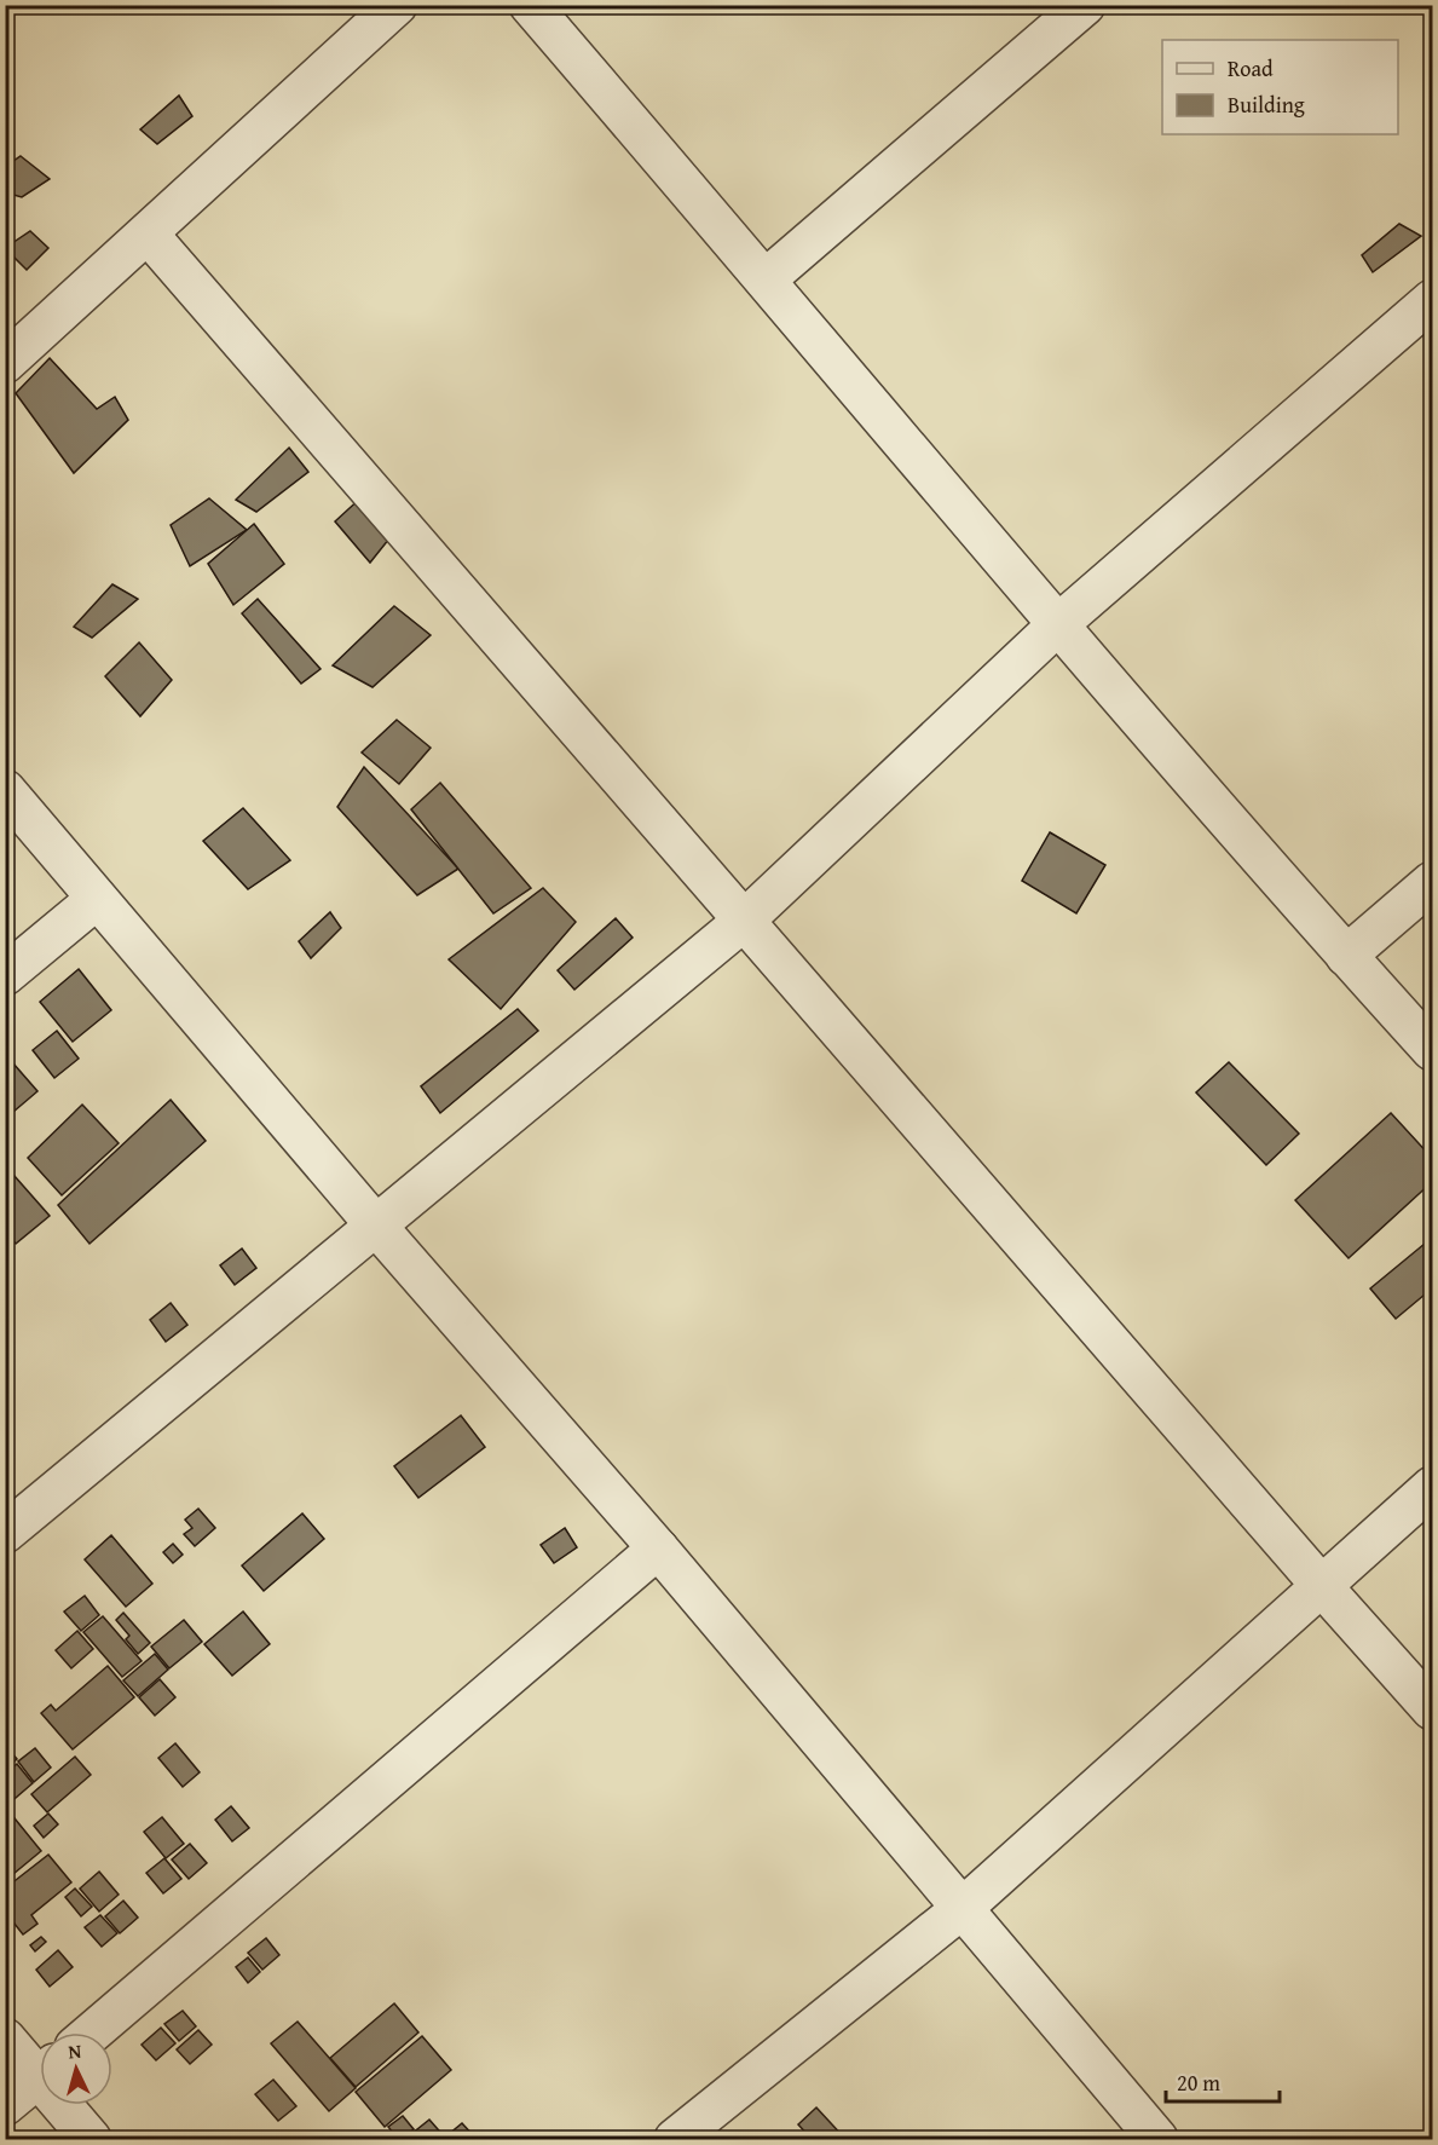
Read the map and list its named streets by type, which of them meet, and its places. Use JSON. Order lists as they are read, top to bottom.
{
  "legend": ["Road", "Building"],
  "scale_bar": "20 m",
  "north": "top"
}
